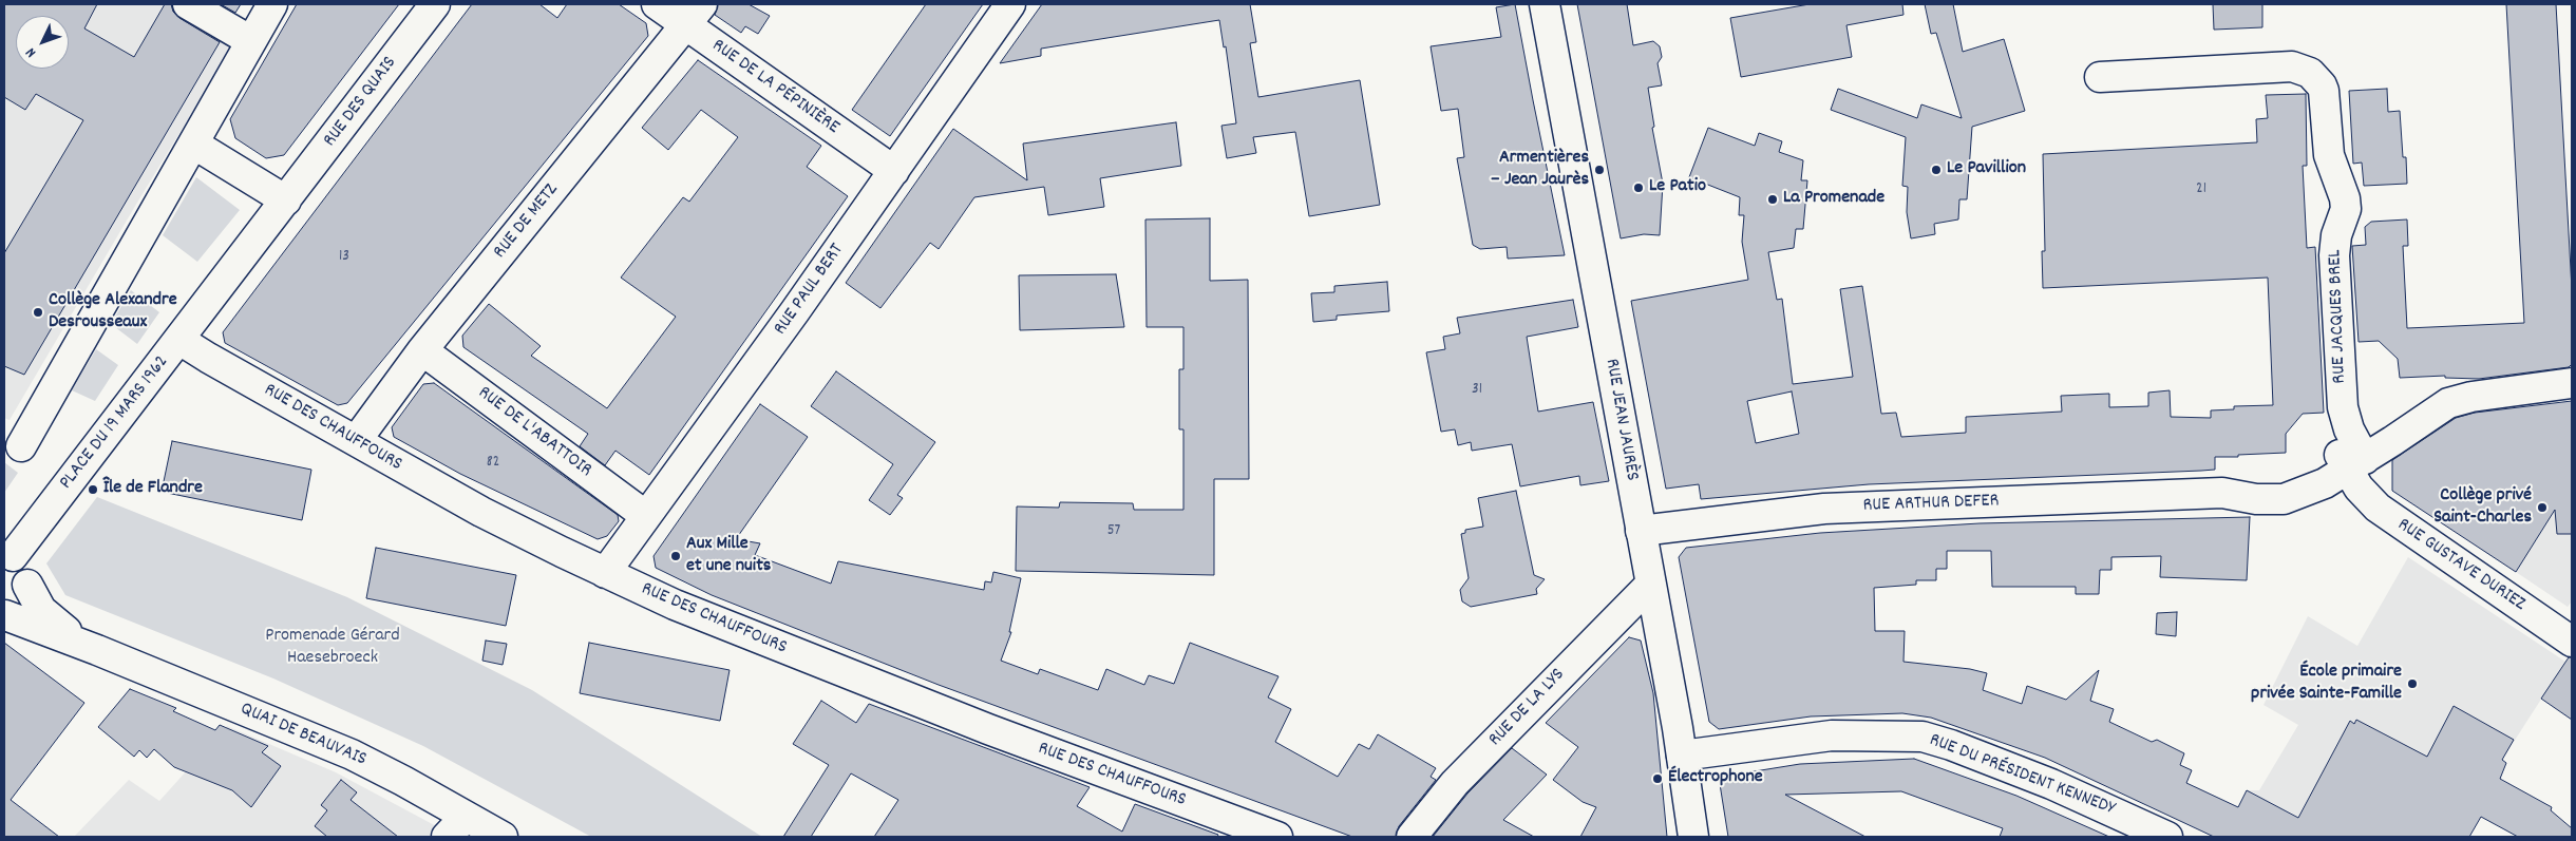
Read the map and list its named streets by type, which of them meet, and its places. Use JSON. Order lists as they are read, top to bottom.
{
  "streets": {
    "street": [
      "RUE DE LA PÉPINIÈRE",
      "RUE DES QUAIS",
      "RUE DE METZ",
      "RUE PAUL BERT",
      "RUE JACQUES BREL",
      "RUE JEAN JAURÈS",
      "PLACE DU 19 MARS 1962",
      "RUE DES CHAUFFOURS",
      "RUE DE L'ABATTOIR",
      "RUE ARTHUR DEFER",
      "RUE GUSTAVE DURIEZ",
      "RUE DE LA LYS",
      "QUAI DE BEAUVAIS",
      "RUE DU PRÉSIDENT KENNEDY"
    ]
  },
  "crossings": [
    ["RUE DE LA PÉPINIÈRE", "RUE DE METZ"],
    ["RUE DE LA PÉPINIÈRE", "RUE PAUL BERT"],
    ["RUE DES QUAIS", "PLACE DU 19 MARS 1962"],
    ["RUE DE METZ", "RUE DES CHAUFFOURS"],
    ["RUE DE METZ", "RUE DE L'ABATTOIR"],
    ["RUE PAUL BERT", "RUE DES CHAUFFOURS"],
    ["RUE PAUL BERT", "RUE DE L'ABATTOIR"],
    ["RUE JACQUES BREL", "RUE ARTHUR DEFER"],
    ["RUE JACQUES BREL", "RUE GUSTAVE DURIEZ"],
    ["RUE JEAN JAURÈS", "RUE ARTHUR DEFER"],
    ["RUE JEAN JAURÈS", "RUE DE LA LYS"],
    ["RUE JEAN JAURÈS", "RUE DU PRÉSIDENT KENNEDY"],
    ["PLACE DU 19 MARS 1962", "RUE DES CHAUFFOURS"],
    ["PLACE DU 19 MARS 1962", "QUAI DE BEAUVAIS"],
    ["RUE ARTHUR DEFER", "RUE GUSTAVE DURIEZ"]
  ],
  "parks": ["Promenade Gérard Haesebroeck"],
  "places": [
    "Armentières – Jean Jaurès",
    "Le Pavillion",
    "Le Patio",
    "La Promenade",
    "Collège Alexandre Desrousseaux",
    "Île de Flandre",
    "Collège privé Saint-Charles",
    "Aux Mille et une nuits",
    "École primaire privée Sainte-Famille",
    "Électrophone"
  ],
  "house_numbers": [
    "21",
    "13",
    "31",
    "82",
    "57"
  ],
  "north": "bottom left"
}
